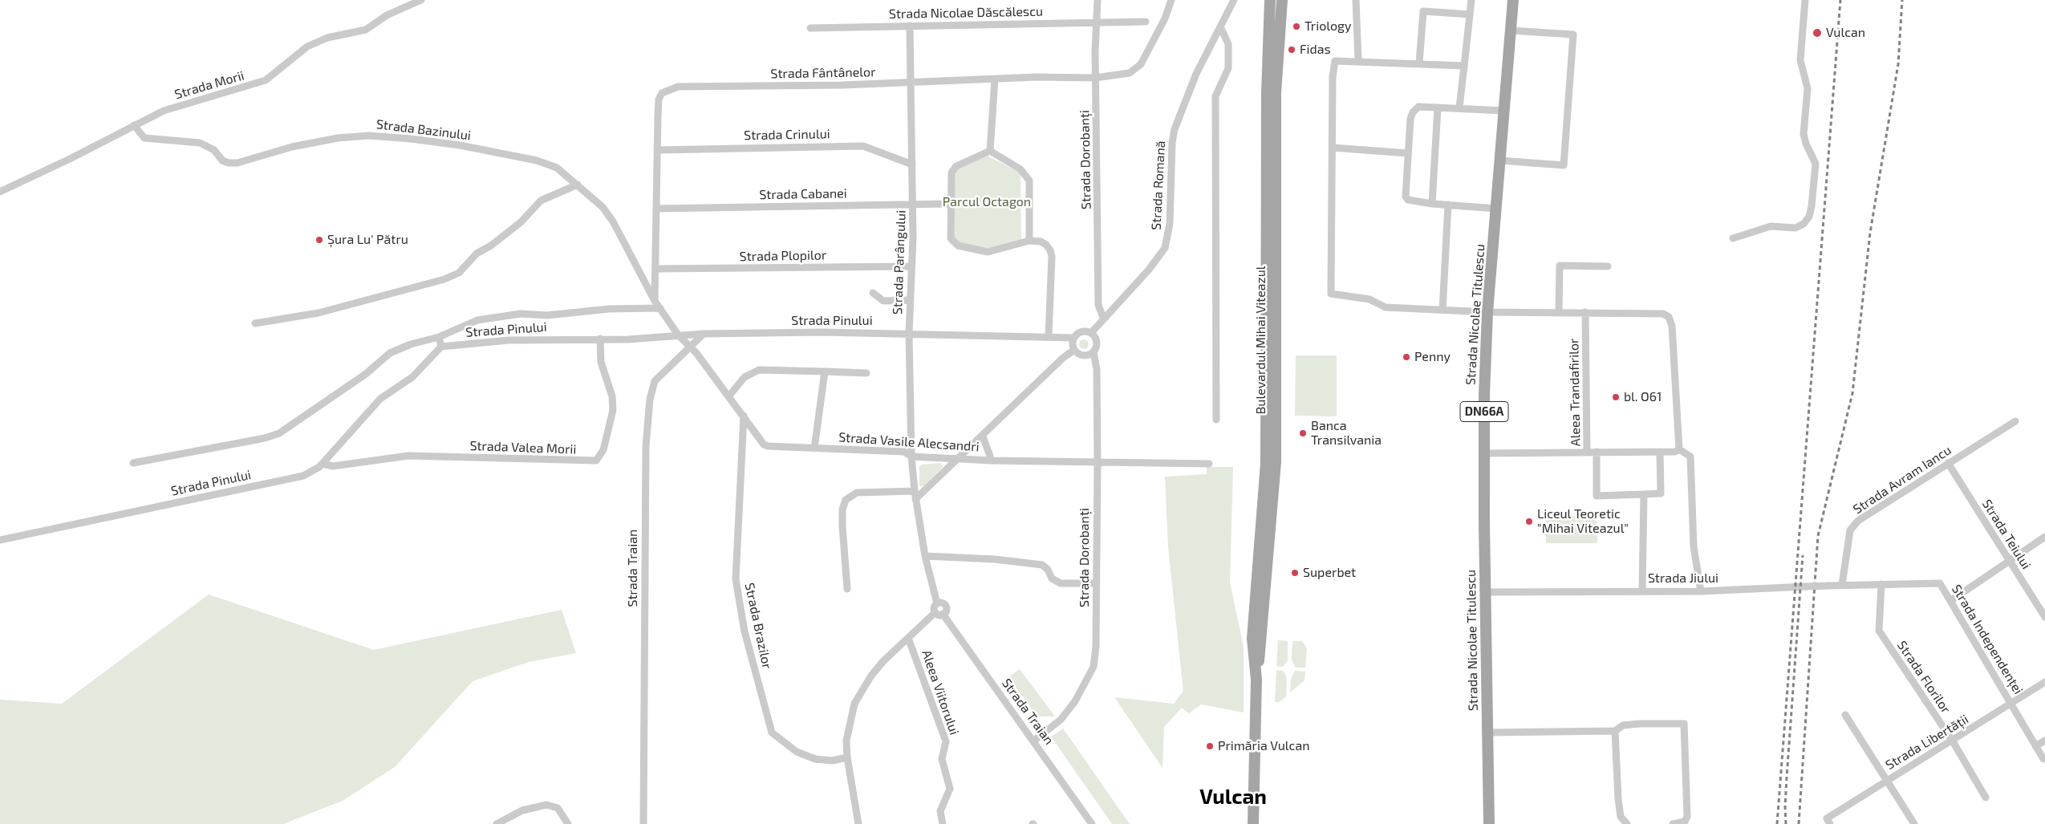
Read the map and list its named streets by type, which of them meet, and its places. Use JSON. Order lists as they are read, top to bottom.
{
  "streets": {
    "main road": ["Strada Nicolae Titulescu", "Bulevardul Mihai Viteazul", "DN66A"],
    "street": [
      "Strada Nicolae Dăscălescu",
      "Strada Fântânelor",
      "Strada Morii",
      "Strada Bazinului",
      "Strada Crinului",
      "Strada Dorobanți",
      "Strada Romană",
      "Strada Cabanei",
      "Strada Plopilor",
      "Strada Parângului",
      "Strada Pinului",
      "Aleea Trandafirilor",
      "Strada Vasile Alecsandri",
      "Strada Valea Morii",
      "Strada Avram Iancu",
      "Strada Teiului",
      "Strada Traian",
      "Strada Jiului",
      "Strada Brazilor",
      "Strada Independenței",
      "Strada Florilor",
      "Aleea Viitorului",
      "Strada Libertății"
    ]
  },
  "crossings": [
    ["Strada Nicolae Dăscălescu", "Strada Dorobanți"],
    ["Strada Nicolae Dăscălescu", "Strada Parângului"],
    ["Strada Fântânelor", "Strada Bazinului"],
    ["Strada Fântânelor", "Strada Crinului"],
    ["Strada Fântânelor", "Strada Dorobanți"],
    ["Strada Fântânelor", "Strada Cabanei"],
    ["Strada Fântânelor", "Strada Plopilor"],
    ["Strada Fântânelor", "Strada Parângului"],
    ["Strada Fântânelor", "Strada Vasile Alecsandri"],
    ["Strada Morii", "Strada Bazinului"],
    ["Strada Bazinului", "Strada Vasile Alecsandri"],
    ["Strada Crinului", "Strada Parângului"],
    ["Strada Dorobanți", "Strada Romană"],
    ["Strada Dorobanți", "Strada Pinului"],
    ["Strada Dorobanți", "Strada Vasile Alecsandri"],
    ["Strada Dorobanți", "Strada Traian"],
    ["Strada Romană", "Strada Pinului"],
    ["Strada Cabanei", "Strada Parângului"],
    ["Strada Plopilor", "Strada Parângului"],
    ["Strada Parângului", "Strada Pinului"],
    ["Strada Parângului", "Strada Vasile Alecsandri"],
    ["Strada Nicolae Titulescu", "Strada Jiului"],
    ["Strada Pinului", "Strada Vasile Alecsandri"],
    ["Strada Pinului", "Strada Valea Morii"],
    ["Strada Pinului", "Strada Traian"],
    ["Strada Vasile Alecsandri", "Strada Traian"],
    ["Strada Vasile Alecsandri", "Strada Brazilor"],
    ["Strada Avram Iancu", "Strada Teiului"],
    ["Strada Avram Iancu", "Strada Jiului"],
    ["Strada Jiului", "Strada Independenței"],
    ["Strada Jiului", "Strada Florilor"],
    ["Strada Independenței", "Strada Florilor"],
    ["Strada Independenței", "Strada Libertății"],
    ["Strada Florilor", "Strada Libertății"]
  ],
  "districts": ["Vulcan"],
  "parks": ["Parcul Octagon"],
  "places": [
    "Triology",
    "Vulcan",
    "Fidas",
    "Șura Lu' Pătru",
    "Penny",
    "bl. O61",
    "Banca Transilvania",
    "Liceul Teoretic \"Mihai Viteazul\"",
    "Superbet",
    "Primăria Vulcan"
  ]
}
